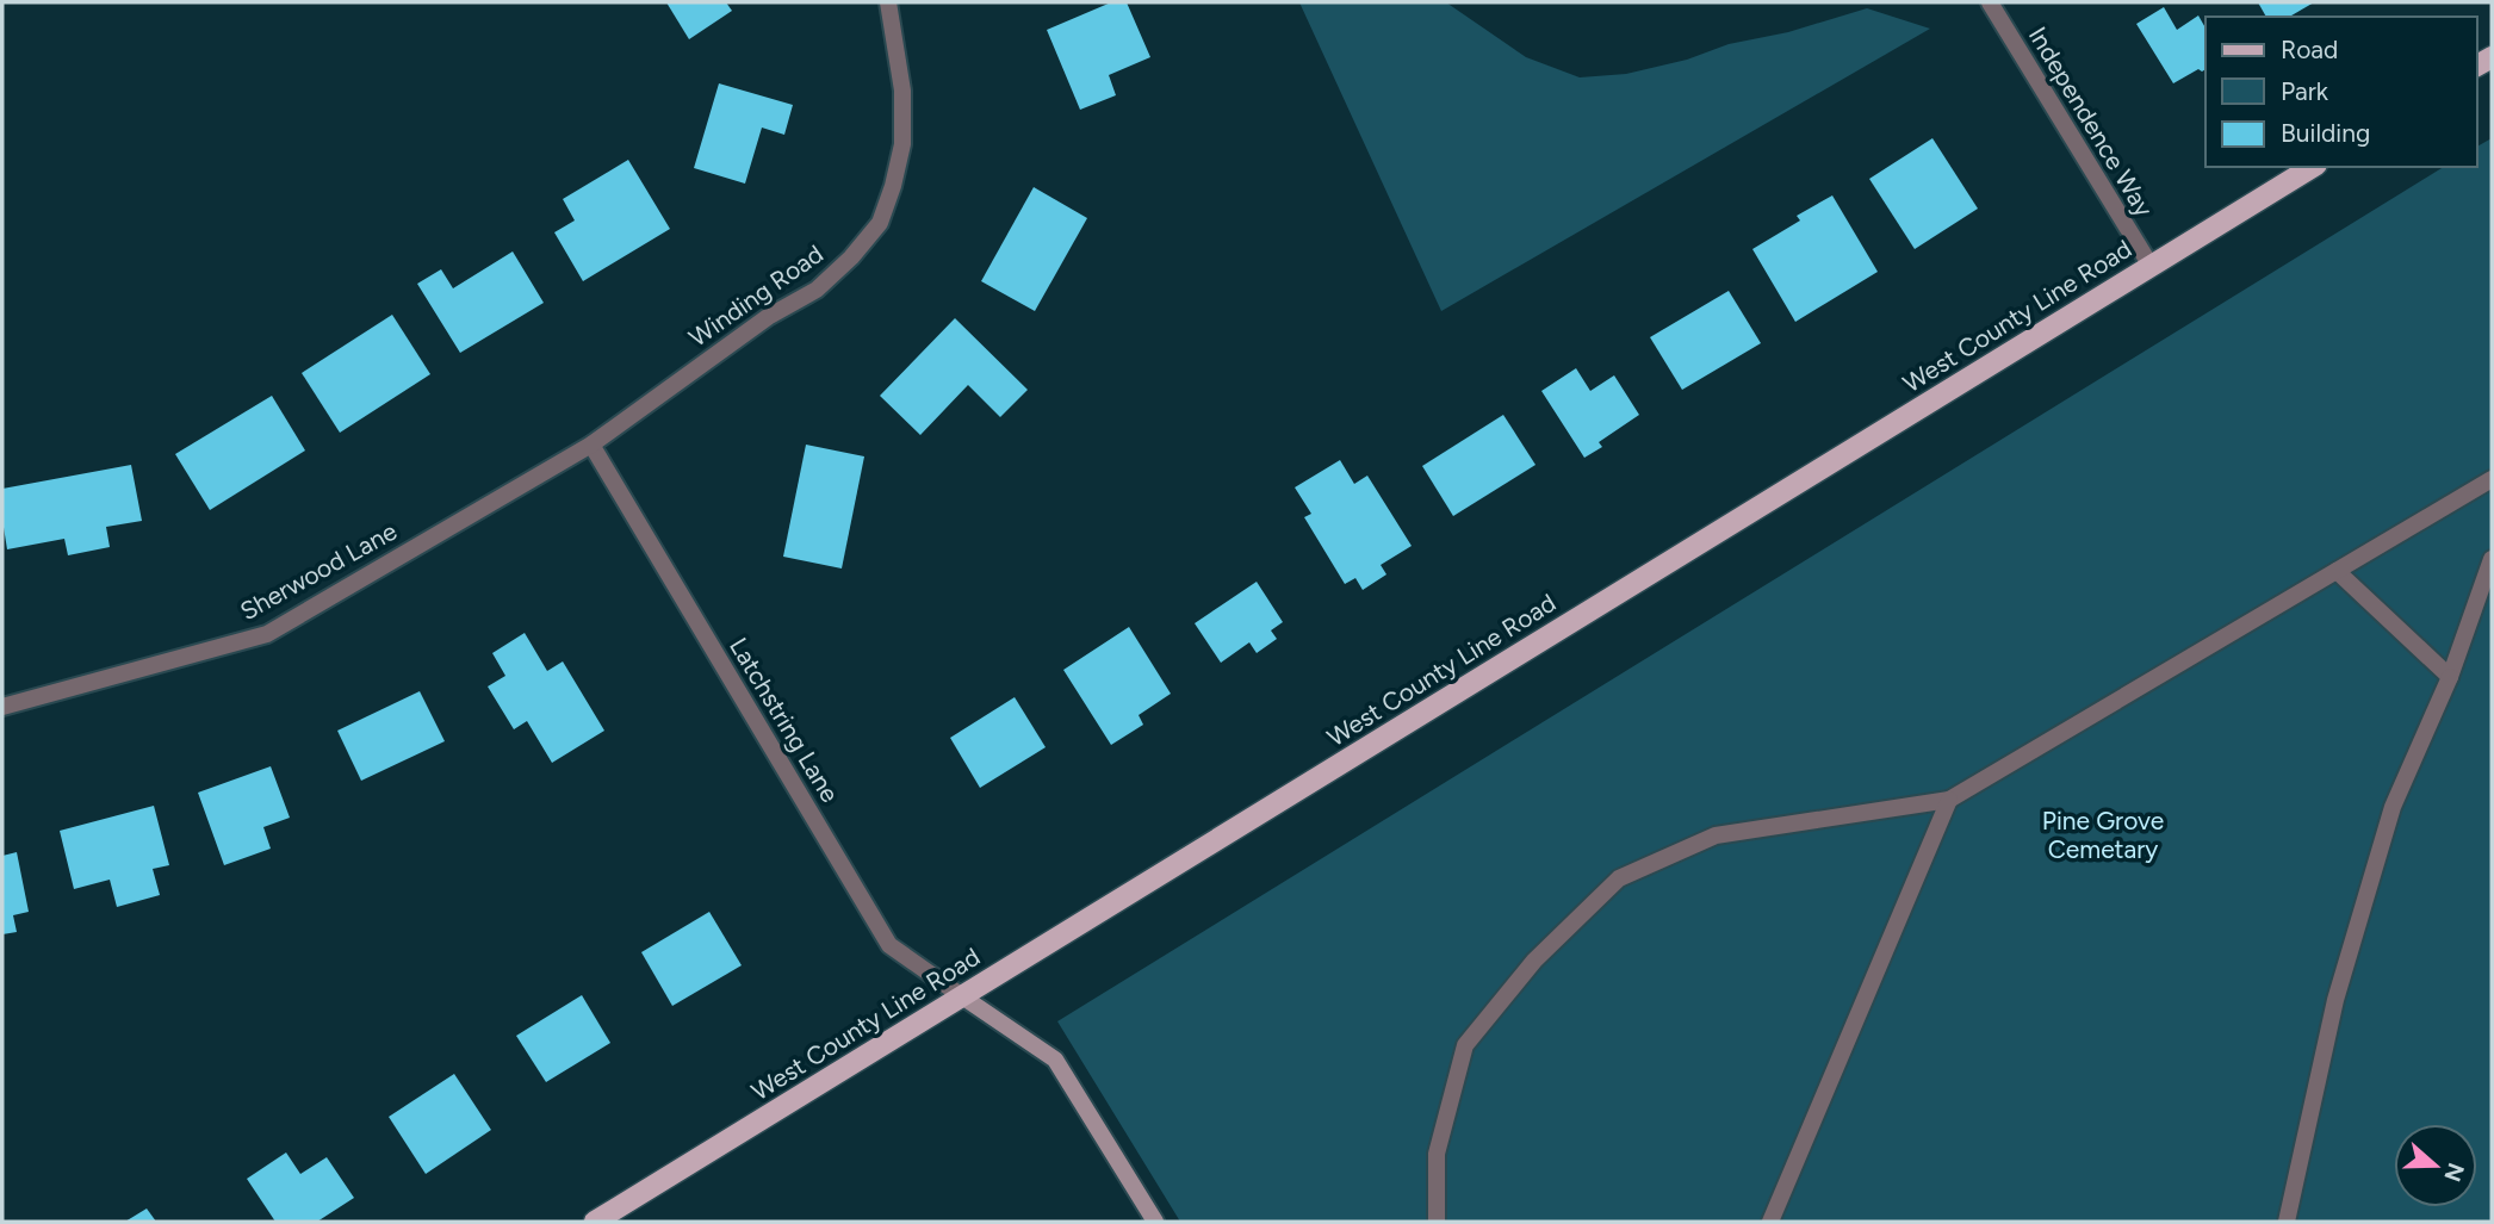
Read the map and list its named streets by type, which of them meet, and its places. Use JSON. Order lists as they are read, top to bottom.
{
  "streets": {
    "main road": ["West County Line Road"],
    "street": [
      "Independence Way",
      "Winding Road",
      "Sherwood Lane",
      "Latchstring Lane"
    ]
  },
  "crossings": [
    ["Independence Way", "West County Line Road"],
    ["Winding Road", "Sherwood Lane"],
    ["Winding Road", "Latchstring Lane"],
    ["West County Line Road", "Latchstring Lane"],
    ["Sherwood Lane", "Latchstring Lane"]
  ],
  "parks": ["Pine Grove Cemetary"],
  "legend": ["Road", "Park", "Building"],
  "north": "right"
}
